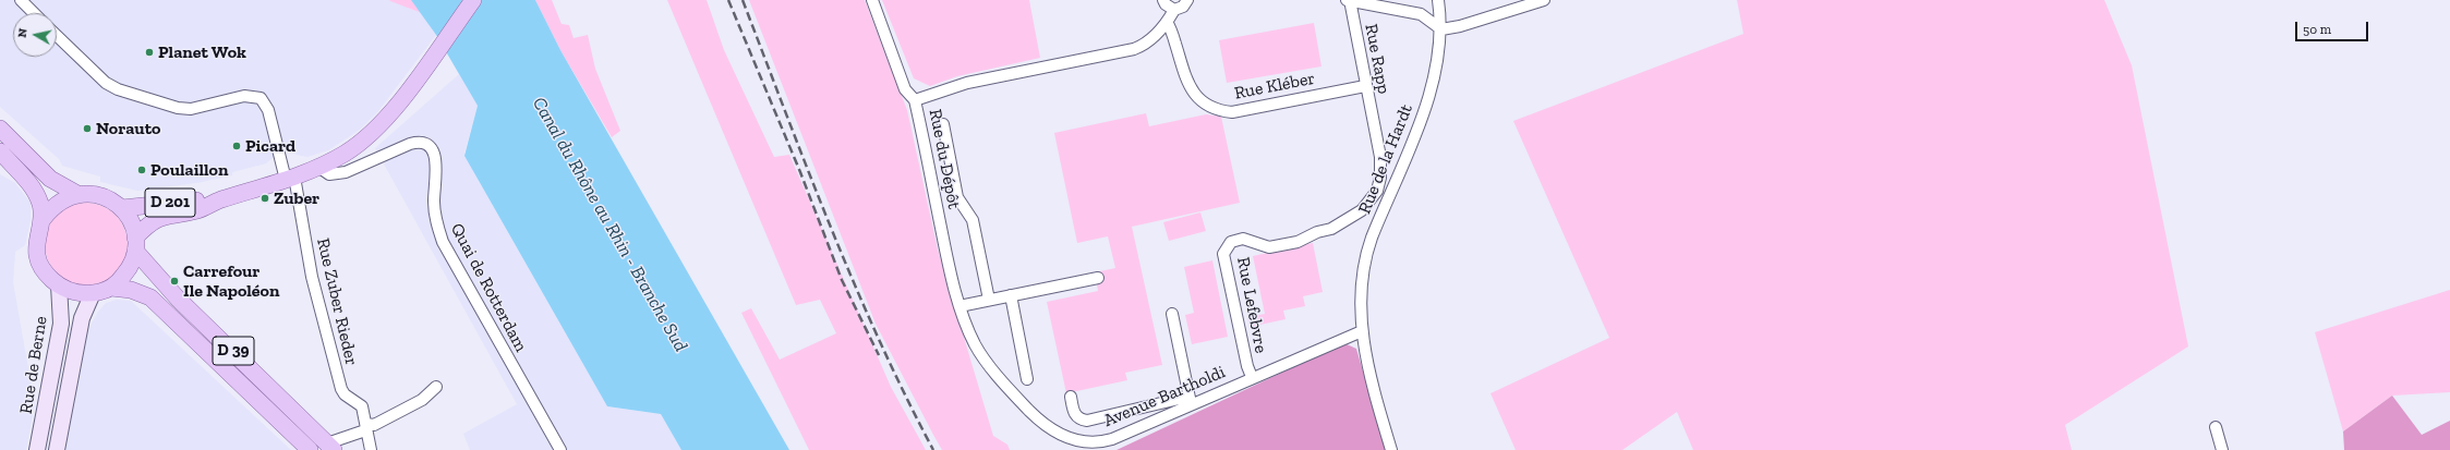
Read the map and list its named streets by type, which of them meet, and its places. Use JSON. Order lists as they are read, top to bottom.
{
  "streets": {
    "main road": ["D 201", "D 39", "Rue de Berne"],
    "street": [
      "Rue Rapp",
      "Rue Kléber",
      "Rue du Dépôt",
      "Rue de la Hardt",
      "Quai de Rotterdam",
      "Rue Zuber Rieder",
      "Rue Lefebvre",
      "Avenue Bartholdi"
    ]
  },
  "crossings": [
    ["Rue Rapp", "Rue Kléber"],
    ["Rue Rapp", "Rue Lefebvre"],
    ["Rue du Dépôt", "Avenue Bartholdi"],
    ["Rue de la Hardt", "Avenue Bartholdi"],
    ["D 201", "Quai de Rotterdam"],
    ["D 201", "Rue Zuber Rieder"],
    ["D 201", "D 39"],
    ["D 201", "Rue de Berne"],
    ["Rue Lefebvre", "Avenue Bartholdi"],
    ["D 39", "Rue de Berne"]
  ],
  "water": ["Canal du Rhône au Rhin - Branche Sud"],
  "places": [
    "Planet Wok",
    "Norauto",
    "Picard",
    "Poulaillon",
    "Zuber",
    "Carrefour Ile Napoléon"
  ],
  "scale_bar": "50 m",
  "north": "left"
}
